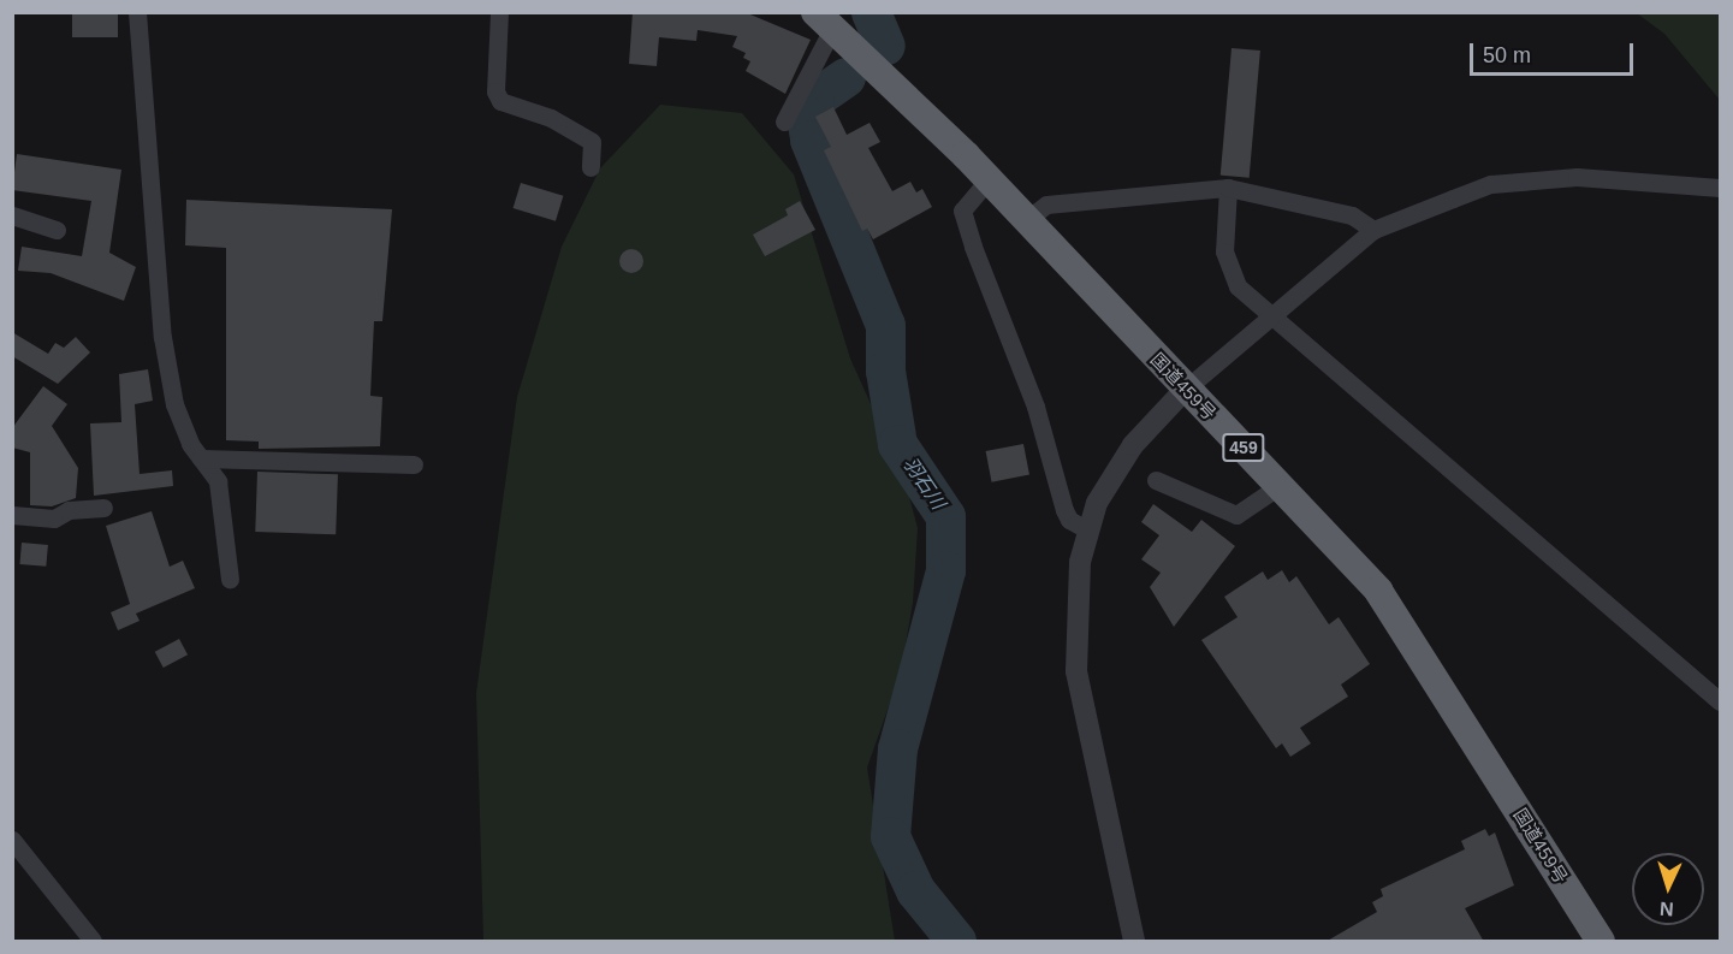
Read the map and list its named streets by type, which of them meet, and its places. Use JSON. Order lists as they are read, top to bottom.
{
  "streets": {
    "highway": ["国道459号", "459"]
  },
  "water": ["羽石川"],
  "scale_bar": "50 m",
  "north": "bottom"
}
